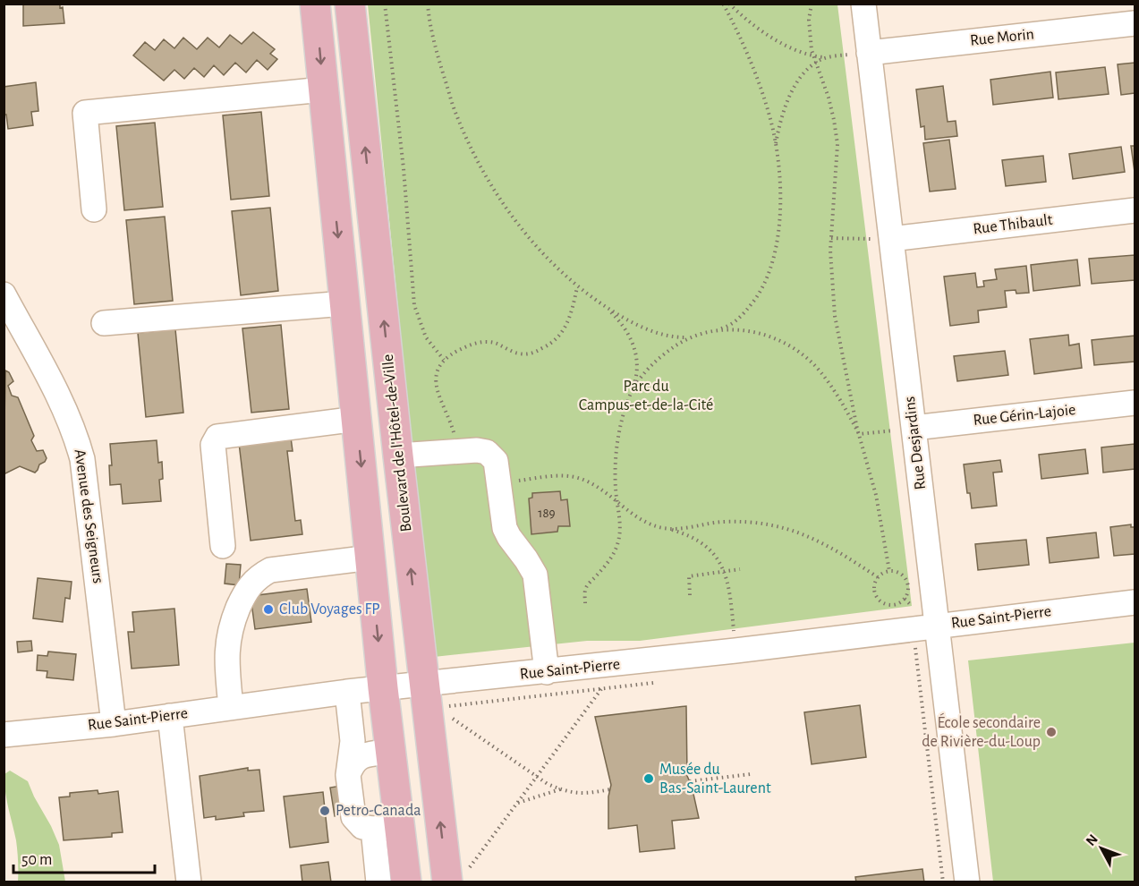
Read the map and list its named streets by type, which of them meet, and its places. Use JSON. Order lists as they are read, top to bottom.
{
  "streets": {
    "main road": ["Boulevard de l'Hôtel-de-Ville"],
    "street": [
      "Rue Morin",
      "Rue Thibault",
      "Rue Gérin-Lajoie",
      "Rue Desjardins",
      "Avenue des Seigneurs",
      "Rue Saint-Pierre"
    ]
  },
  "crossings": [
    ["Rue Morin", "Rue Desjardins"],
    ["Rue Thibault", "Rue Desjardins"],
    ["Rue Gérin-Lajoie", "Rue Desjardins"],
    ["Boulevard de l'Hôtel-de-Ville", "Rue Saint-Pierre"],
    ["Rue Desjardins", "Rue Saint-Pierre"],
    ["Avenue des Seigneurs", "Rue Saint-Pierre"]
  ],
  "parks": ["Parc du Campus-et-de-la-Cité"],
  "places": [
    "Club Voyages FP",
    "École secondaire de Rivière-du-Loup",
    "Musée du Bas-Saint-Laurent",
    "Petro-Canada"
  ],
  "house_numbers": ["189"],
  "scale_bar": "50 m",
  "north": "top left"
}
